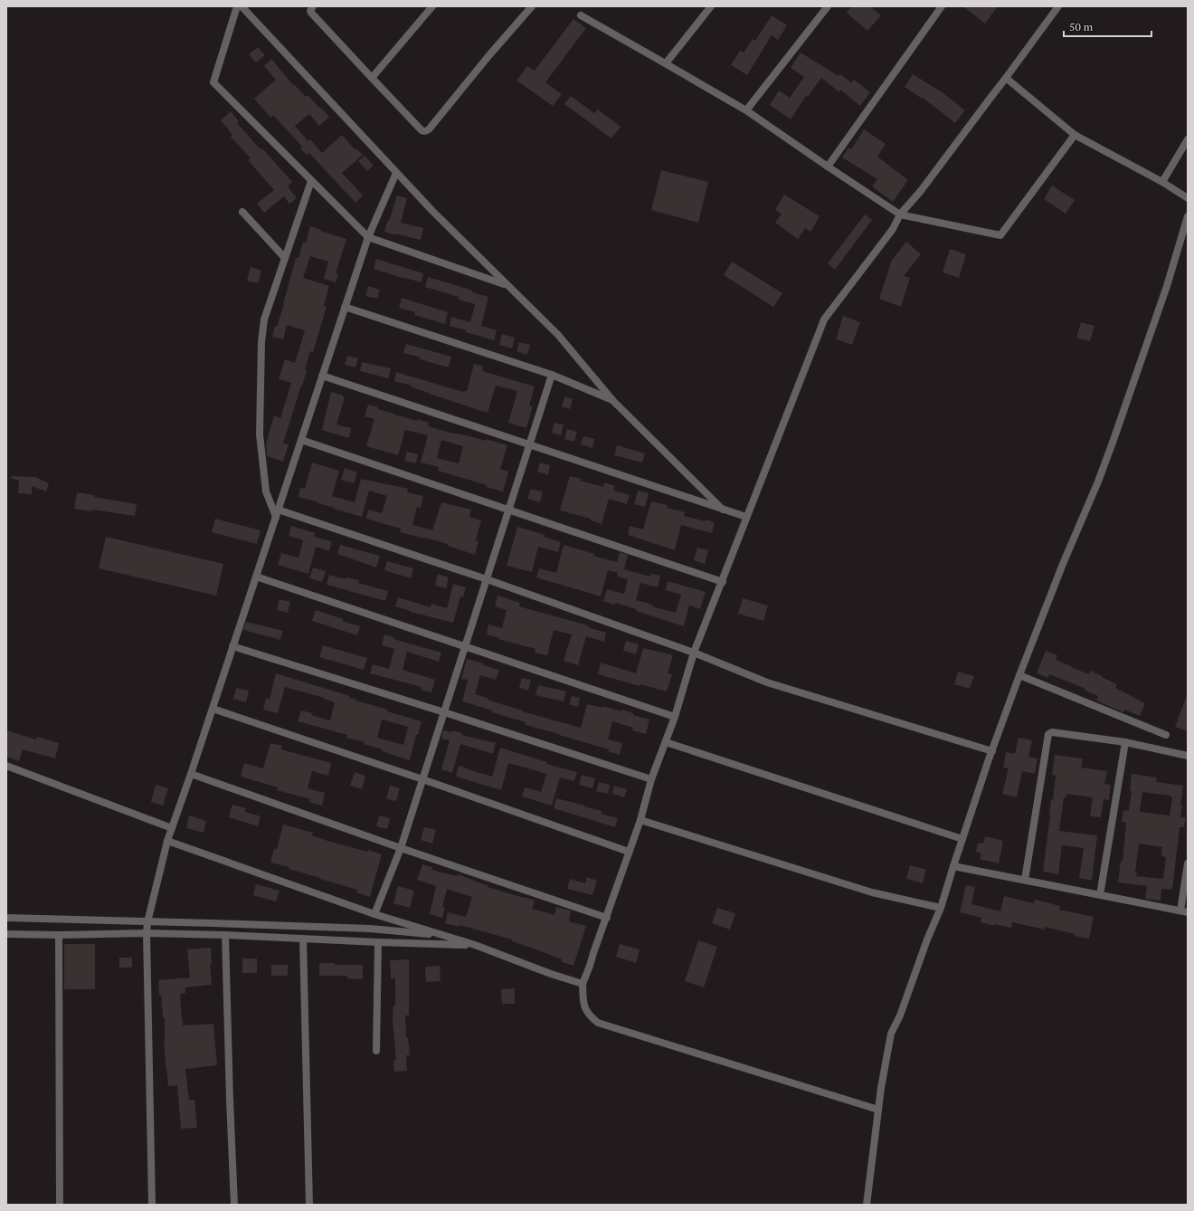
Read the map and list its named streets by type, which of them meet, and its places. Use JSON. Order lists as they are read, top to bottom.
{
  "scale_bar": "50 m"
}
